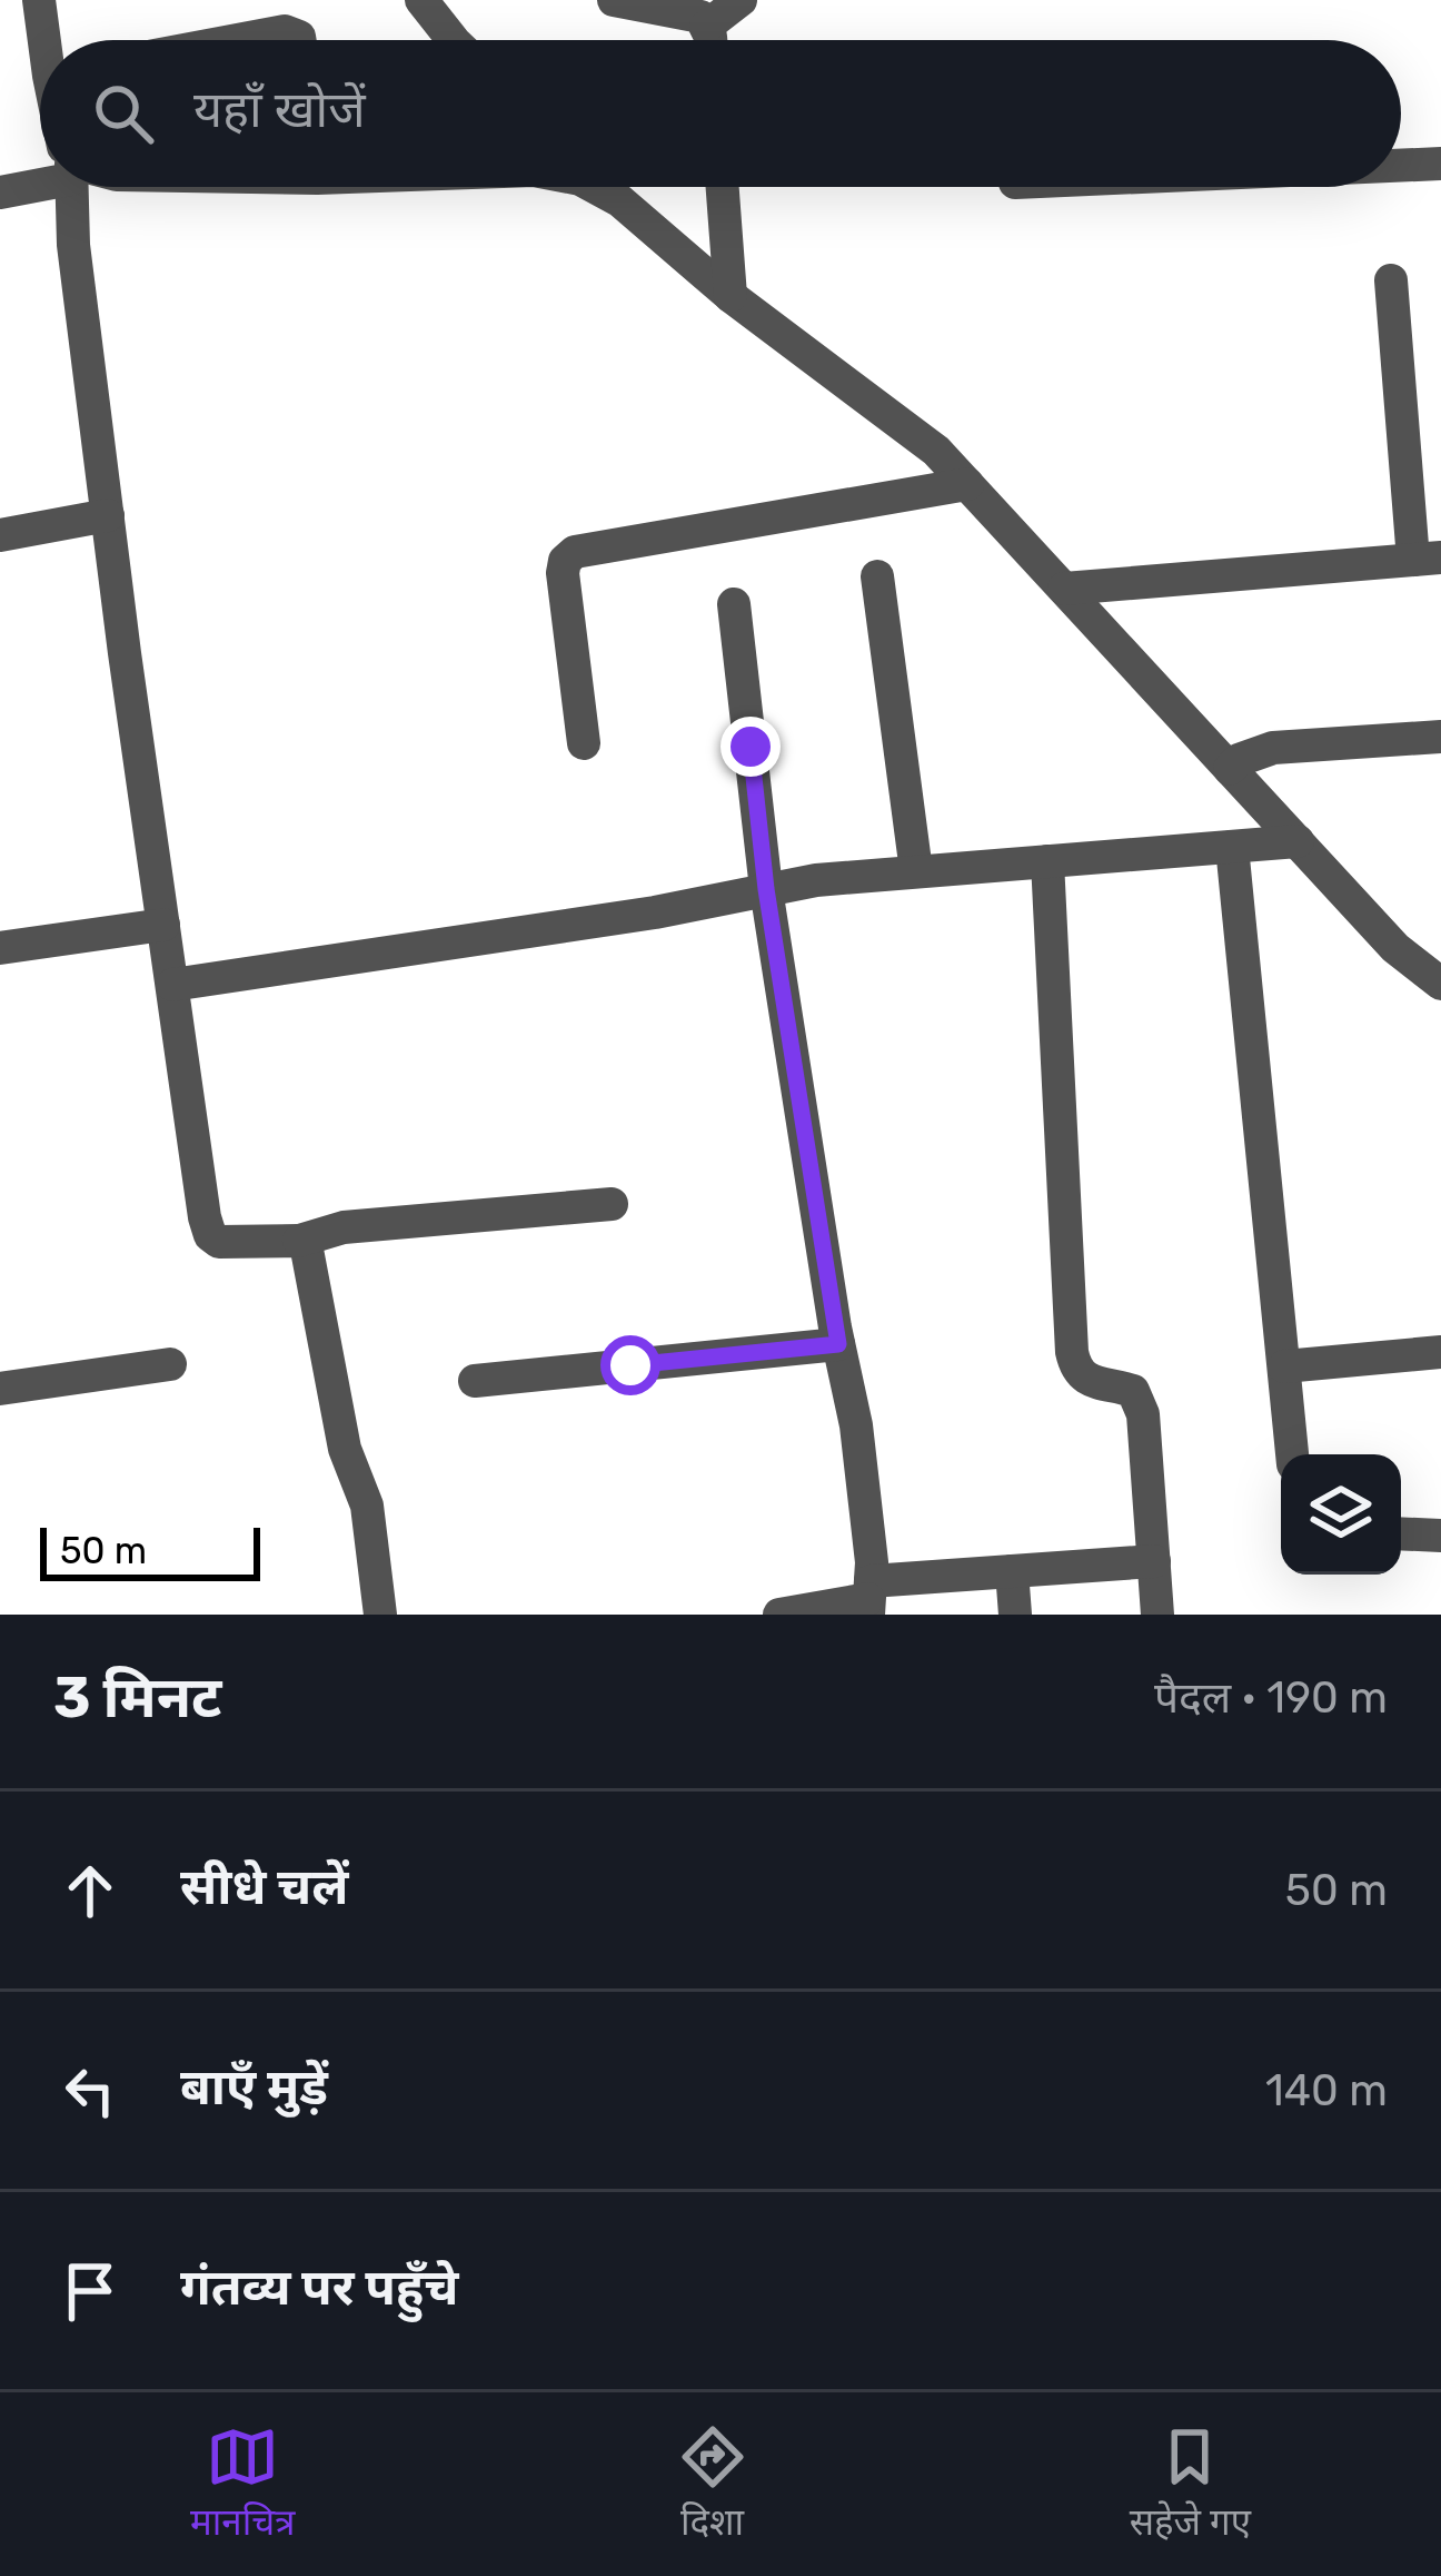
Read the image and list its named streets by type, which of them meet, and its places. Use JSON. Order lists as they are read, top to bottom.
{
  "scale_bar": "50 m",
  "page": {
    "search": "यहाँ खोजें",
    "scale": "50 m",
    "heading": ["3 मिनट", "पैदल · 190 m"],
    "list": [
      ["सीधे चलें", "50 m"],
      ["बाएँ मुड़ें", "140 m"],
      "गंतव्य पर पहुँचे"
    ],
    "nav": ["मानचित्र", "दिशा", "सहेजे गए"]
  }
}
